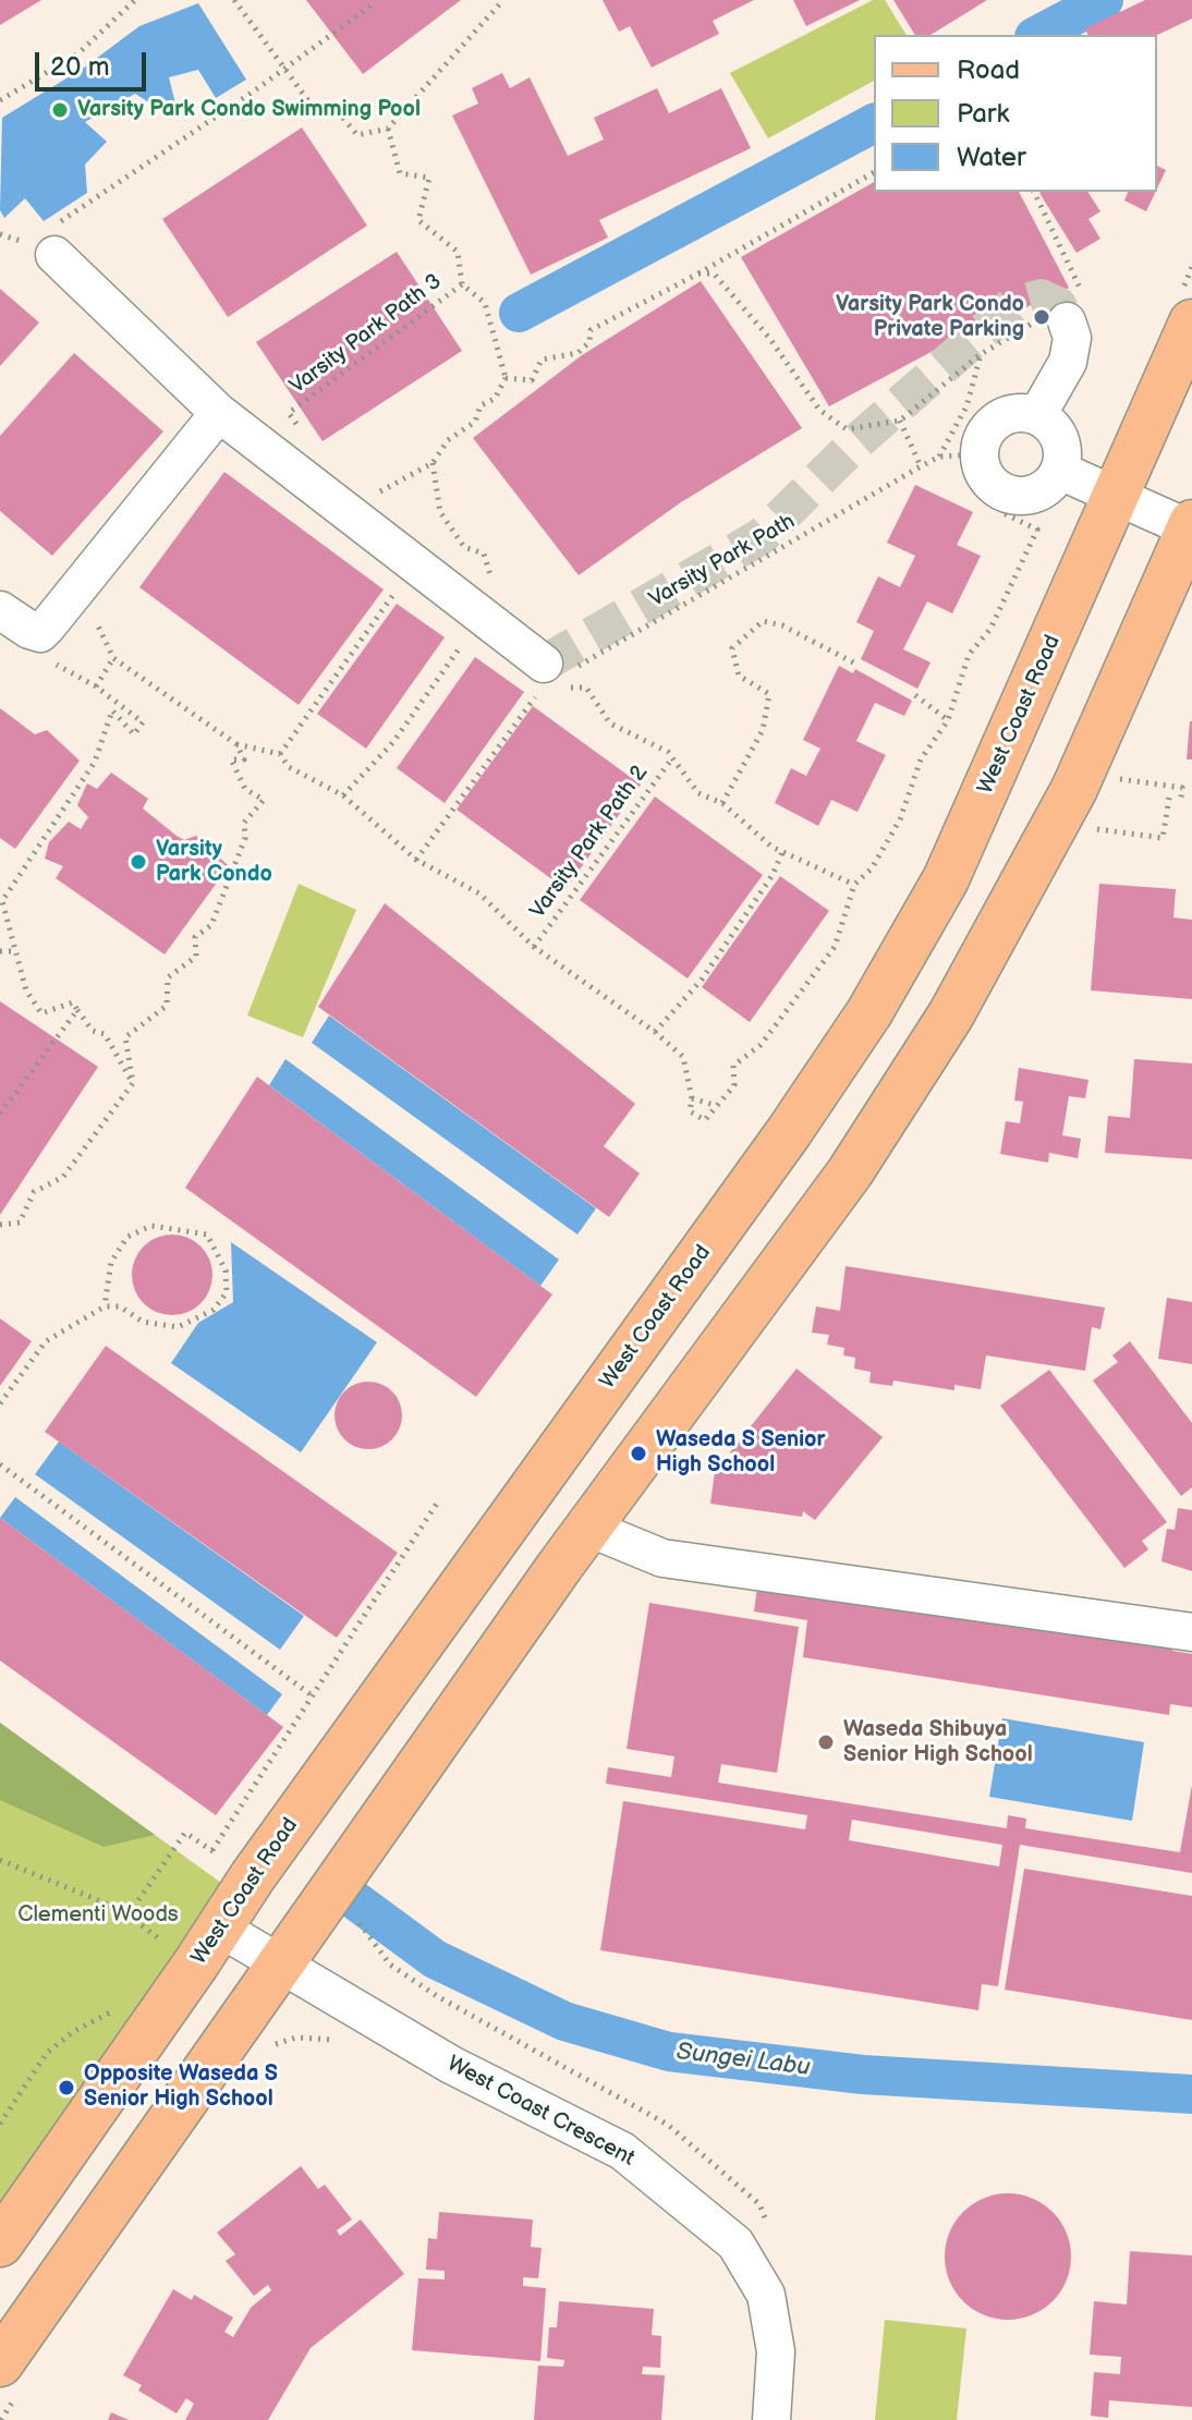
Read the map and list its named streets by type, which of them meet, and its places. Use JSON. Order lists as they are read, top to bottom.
{
  "streets": {
    "main road": ["West Coast Road"],
    "street": ["West Coast Crescent"],
    "path": ["Varsity Park Path 3", "Varsity Park Path", "Varsity Park Path 2"]
  },
  "crossings": [
    ["Varsity Park Path", "Varsity Park Path 2"],
    ["West Coast Road", "West Coast Crescent"]
  ],
  "water": ["Sungei Labu"],
  "parks": ["Clementi Woods"],
  "places": [
    "Varsity Park Condo Swimming Pool",
    "Varsity Park Condo Private Parking",
    "Varsity Park Condo",
    "Waseda S Senior High School",
    "Waseda Shibuya Senior High School",
    "Opposite Waseda S Senior High School"
  ],
  "legend": ["Road", "Park", "Water"],
  "scale_bar": "20 m"
}
